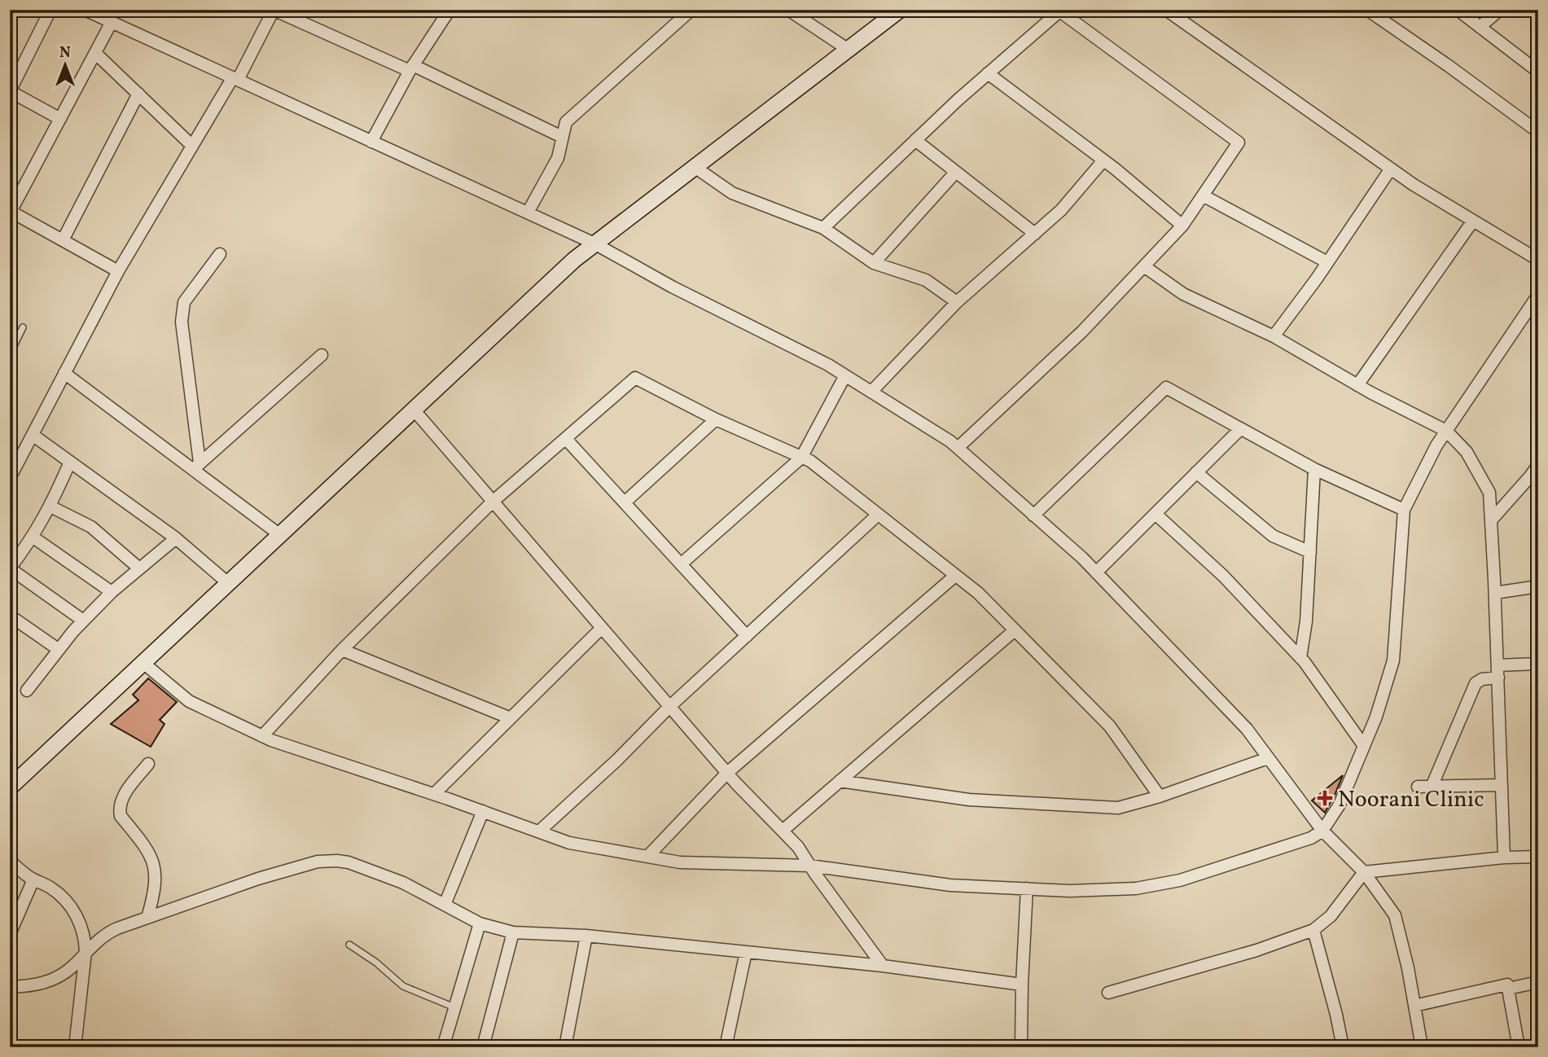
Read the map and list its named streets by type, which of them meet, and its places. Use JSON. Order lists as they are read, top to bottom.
{
  "places": {
    "health": ["Noorani Clinic"]
  },
  "north": "top"
}
